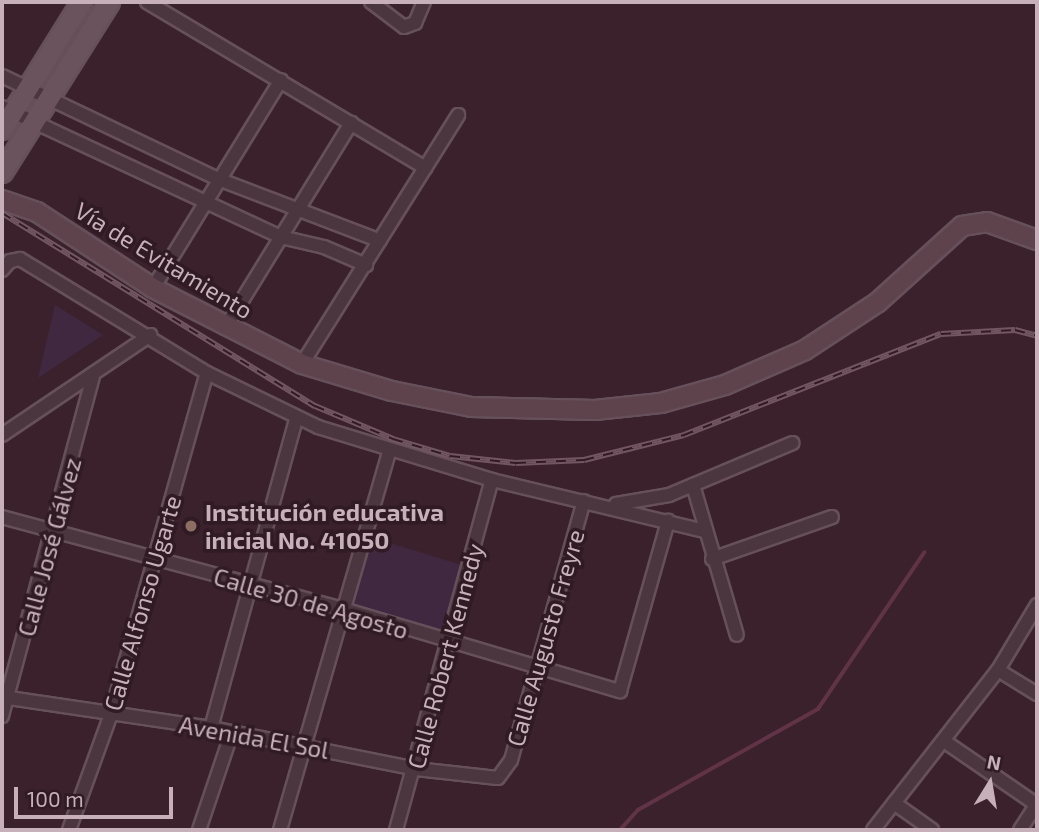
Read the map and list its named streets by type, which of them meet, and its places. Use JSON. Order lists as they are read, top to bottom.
{
  "streets": {
    "main road": ["Vía de Evitamiento"],
    "street": [
      "Calle José Gálvez",
      "Calle Alfonso Ugarte",
      "Calle 30 de Agosto",
      "Calle Augusto Freyre",
      "Calle Robert Kennedy",
      "Avenida El Sol"
    ]
  },
  "crossings": [
    ["Calle José Gálvez", "Calle 30 de Agosto"],
    ["Calle José Gálvez", "Avenida El Sol"],
    ["Calle Alfonso Ugarte", "Calle 30 de Agosto"],
    ["Calle Alfonso Ugarte", "Avenida El Sol"],
    ["Calle 30 de Agosto", "Calle Augusto Freyre"],
    ["Calle 30 de Agosto", "Calle Robert Kennedy"],
    ["Calle Augusto Freyre", "Avenida El Sol"],
    ["Calle Robert Kennedy", "Avenida El Sol"]
  ],
  "places": ["Institución educativa inicial No. 41050"],
  "scale_bar": "100 m",
  "north": "top"
}
